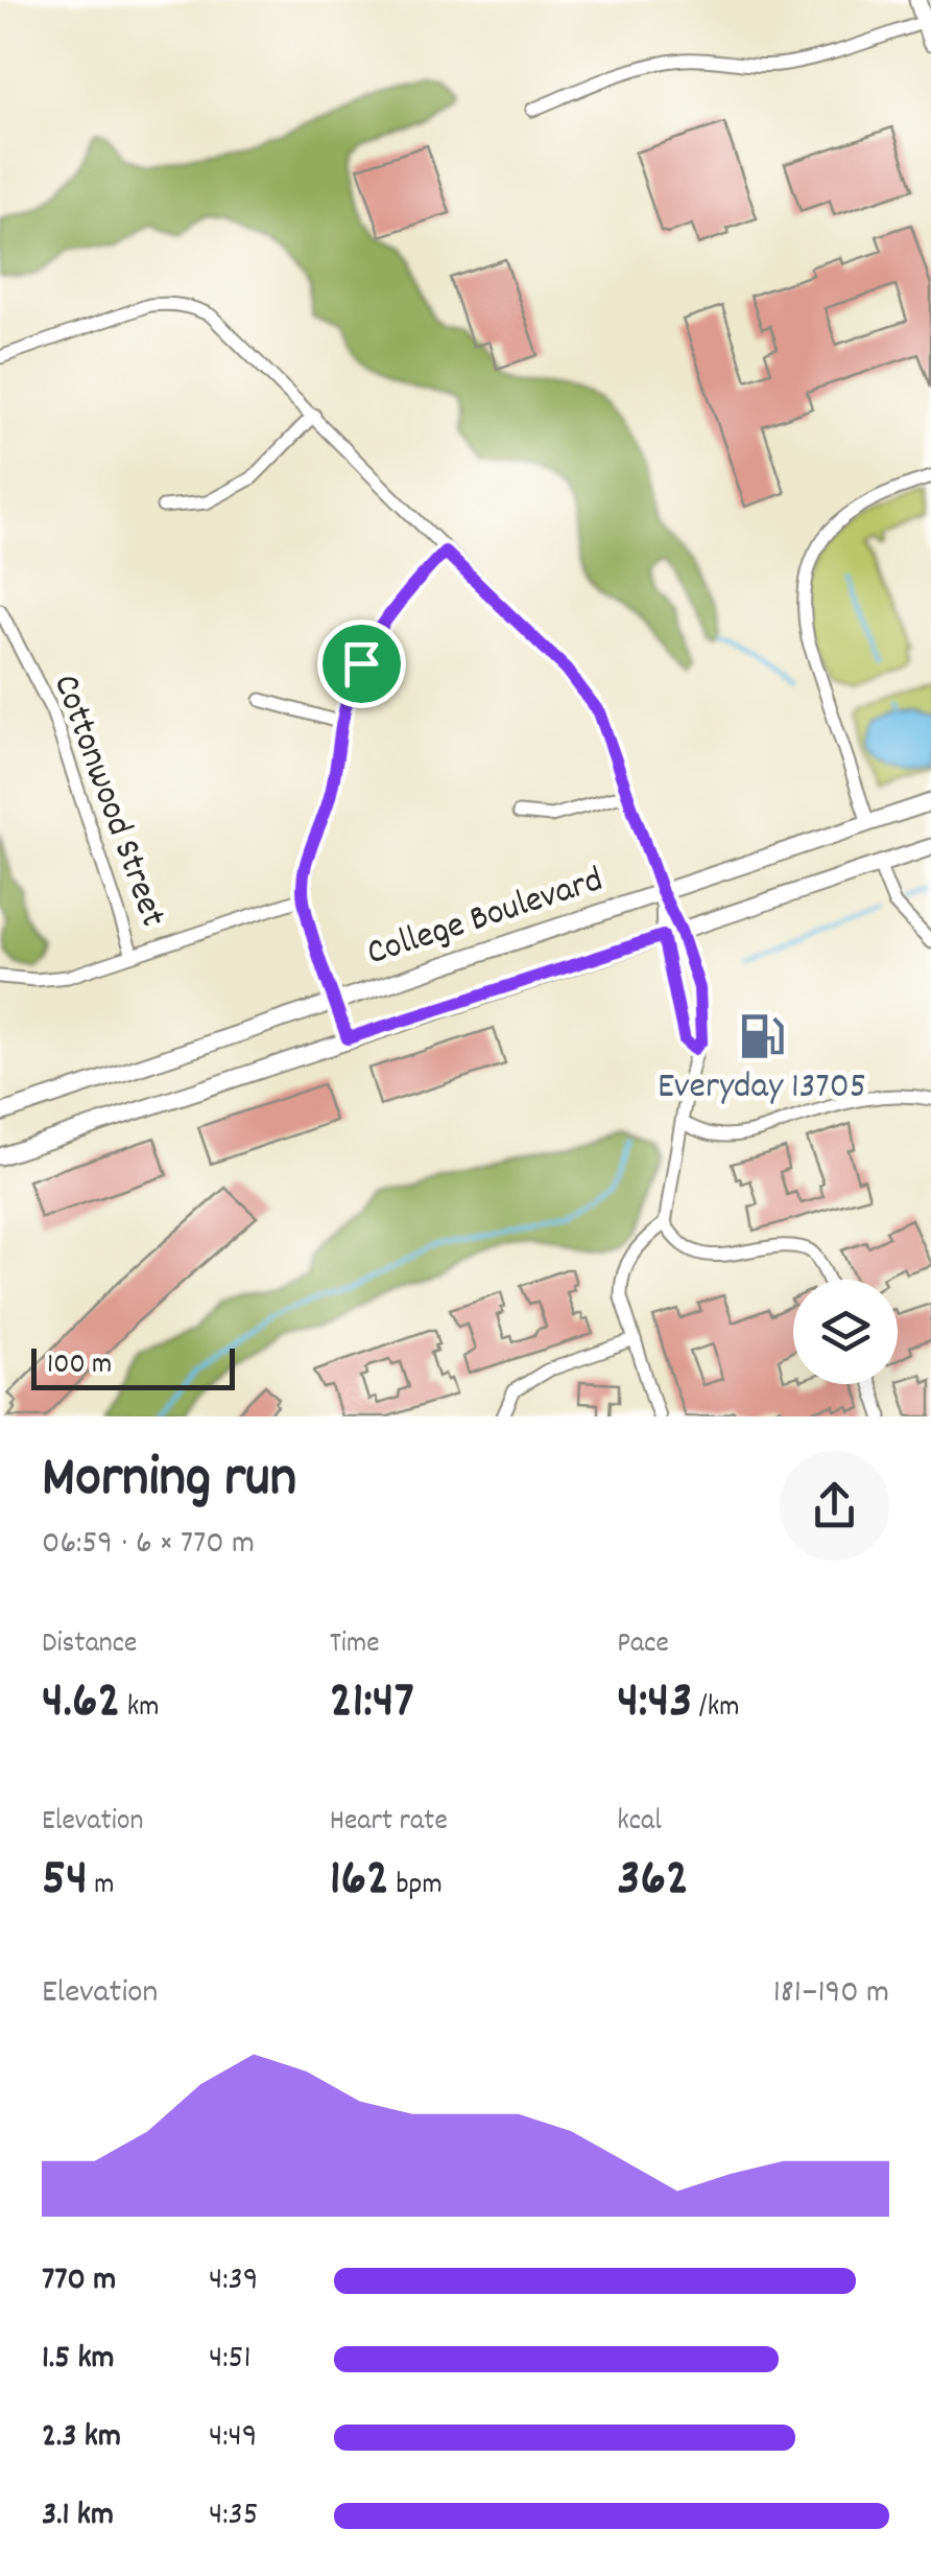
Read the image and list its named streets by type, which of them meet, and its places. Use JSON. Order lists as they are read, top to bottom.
{
  "streets": {
    "main road": ["College Boulevard"],
    "street": ["Cottonwood Street"]
  },
  "places": {
    "fuel station": ["Everyday 13705"]
  },
  "scale_bar": "100 m",
  "page": {
    "scale": "100 m",
    "heading": ["Morning run", "06:59 · 6 × 770 m"],
    "stats": [
      ["Distance", "4.62 km"],
      ["Time", "21:47"],
      ["Pace", "4:43 /km"],
      ["Elevation", "54 m"],
      ["Heart rate", "162 bpm"],
      ["kcal", "362"]
    ],
    "chart": ["Elevation", "181–190 m"],
    "list": [
      {
        "name": "770 m",
        "note": "4:39"
      },
      {
        "name": "1.5 km",
        "note": "4:51"
      },
      {
        "name": "2.3 km",
        "note": "4:49"
      },
      {
        "name": "3.1 km",
        "note": "4:35"
      }
    ]
  }
}
